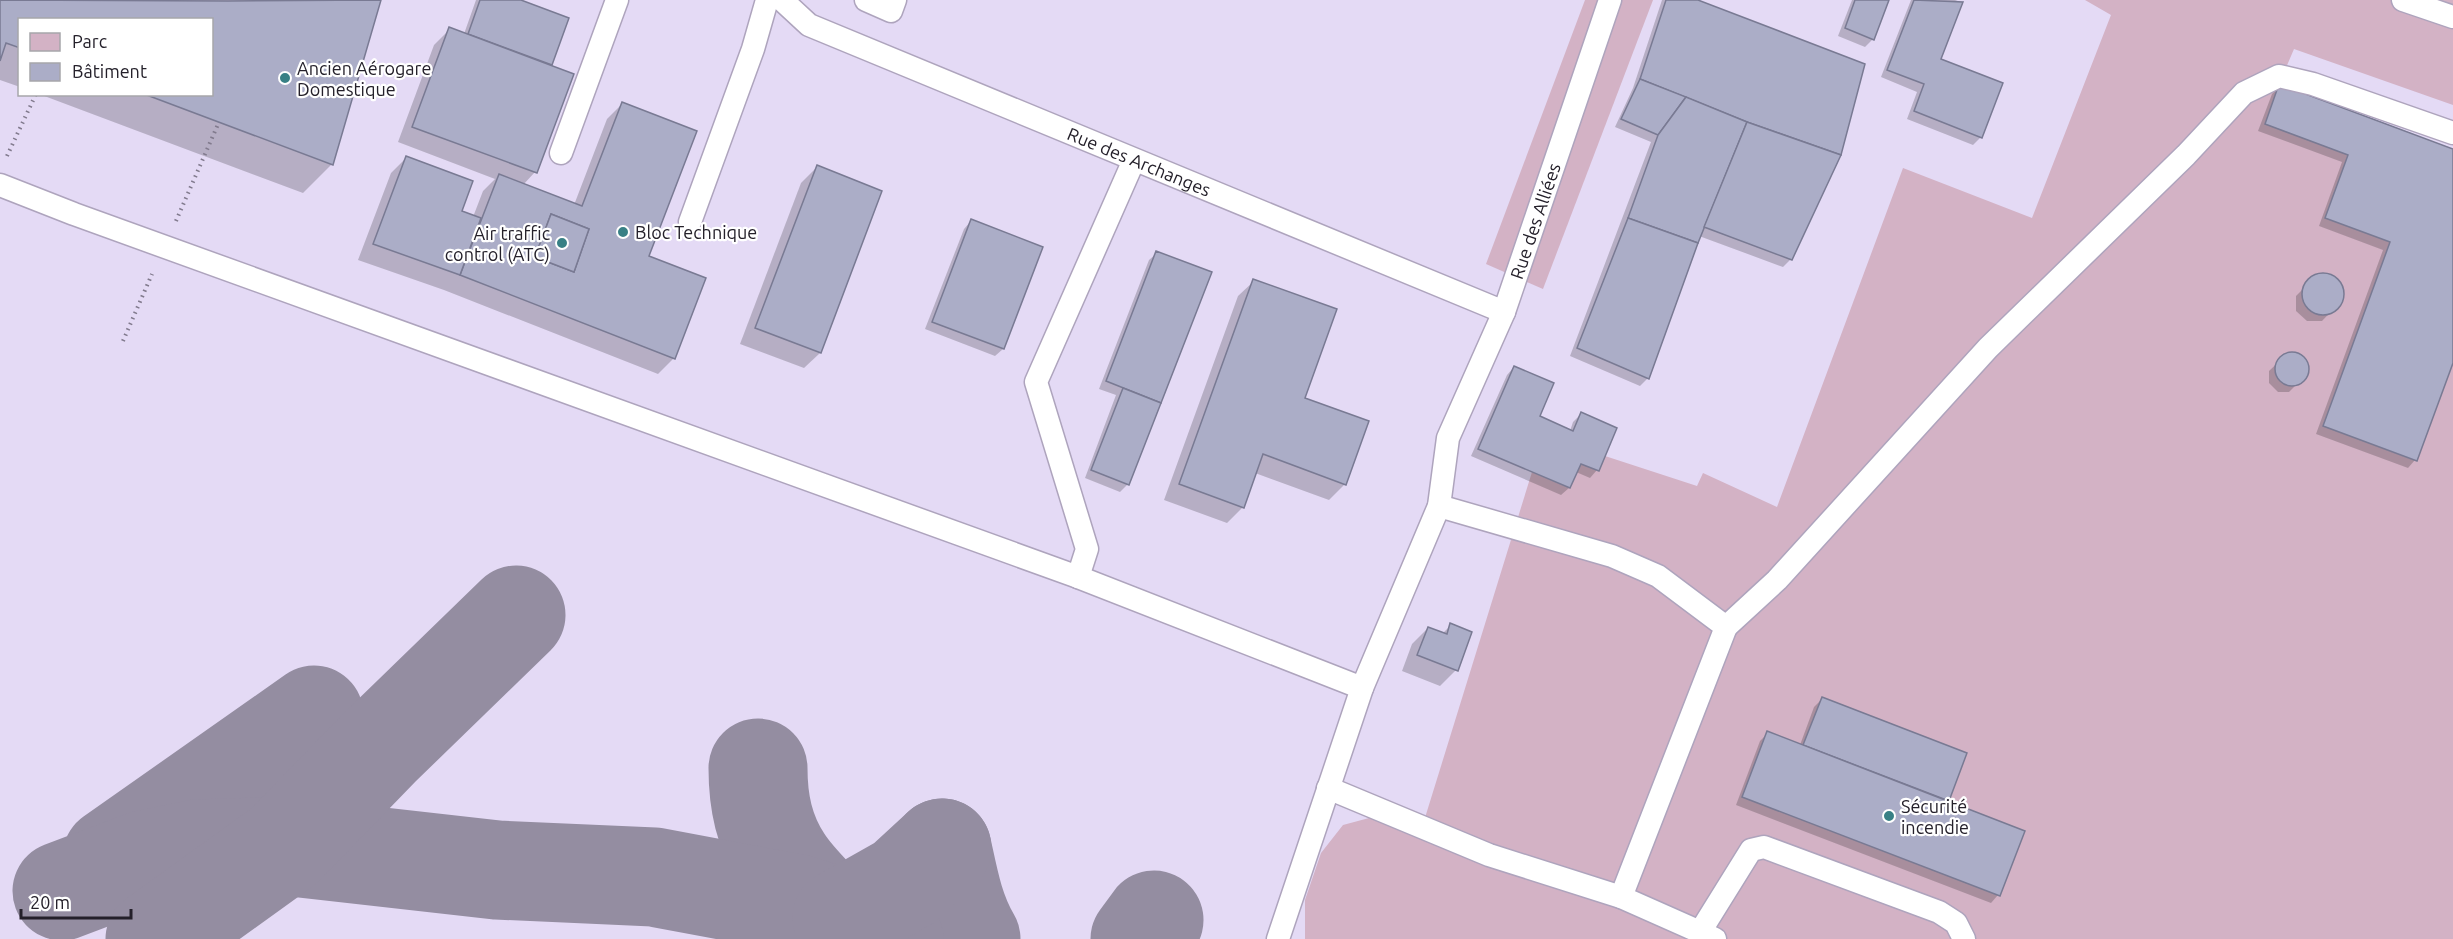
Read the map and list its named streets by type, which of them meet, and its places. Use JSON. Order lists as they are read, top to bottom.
{
  "streets": {
    "lane": ["Rue des Archanges", "Rue des Alliées"]
  },
  "crossings": [
    ["Rue des Archanges", "Rue des Alliées"]
  ],
  "places": [
    "Ancien Aérogare Domestique",
    "Bloc Technique",
    "Air traffic control (ATC)",
    "Sécurité incendie"
  ],
  "legend": ["Parc", "Bâtiment"],
  "scale_bar": "20 m"
}
